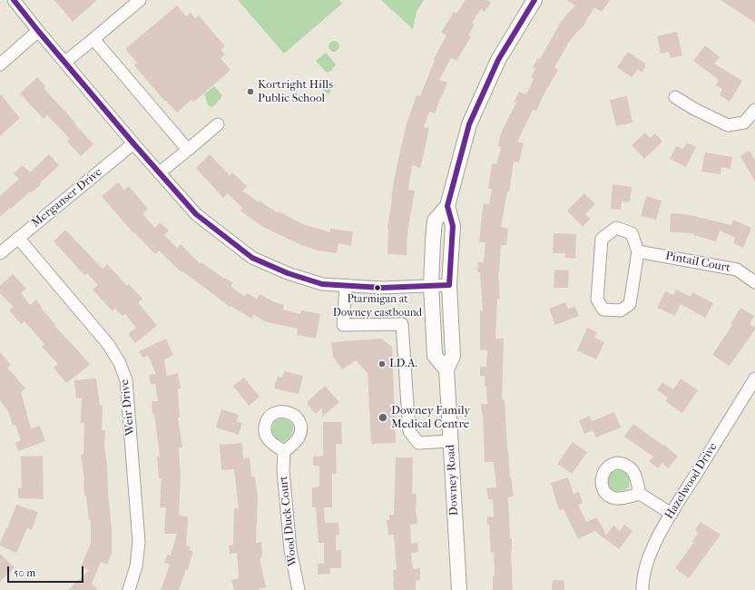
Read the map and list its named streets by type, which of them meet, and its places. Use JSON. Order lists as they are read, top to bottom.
{
  "streets": {
    "main road": ["Downey Road"],
    "street": [
      "Merganser Drive",
      "Pintail Court",
      "Weir Drive",
      "Hazelwood Drive",
      "Wood Duck Court"
    ]
  },
  "crossings": [
    ["Merganser Drive", "Weir Drive"]
  ],
  "places": [
    "Kortright Hills Public School",
    "Ptarmigan at Downey eastbound",
    "I.D.A.",
    "Downey Family Medical Centre"
  ],
  "scale_bar": "50 m"
}
